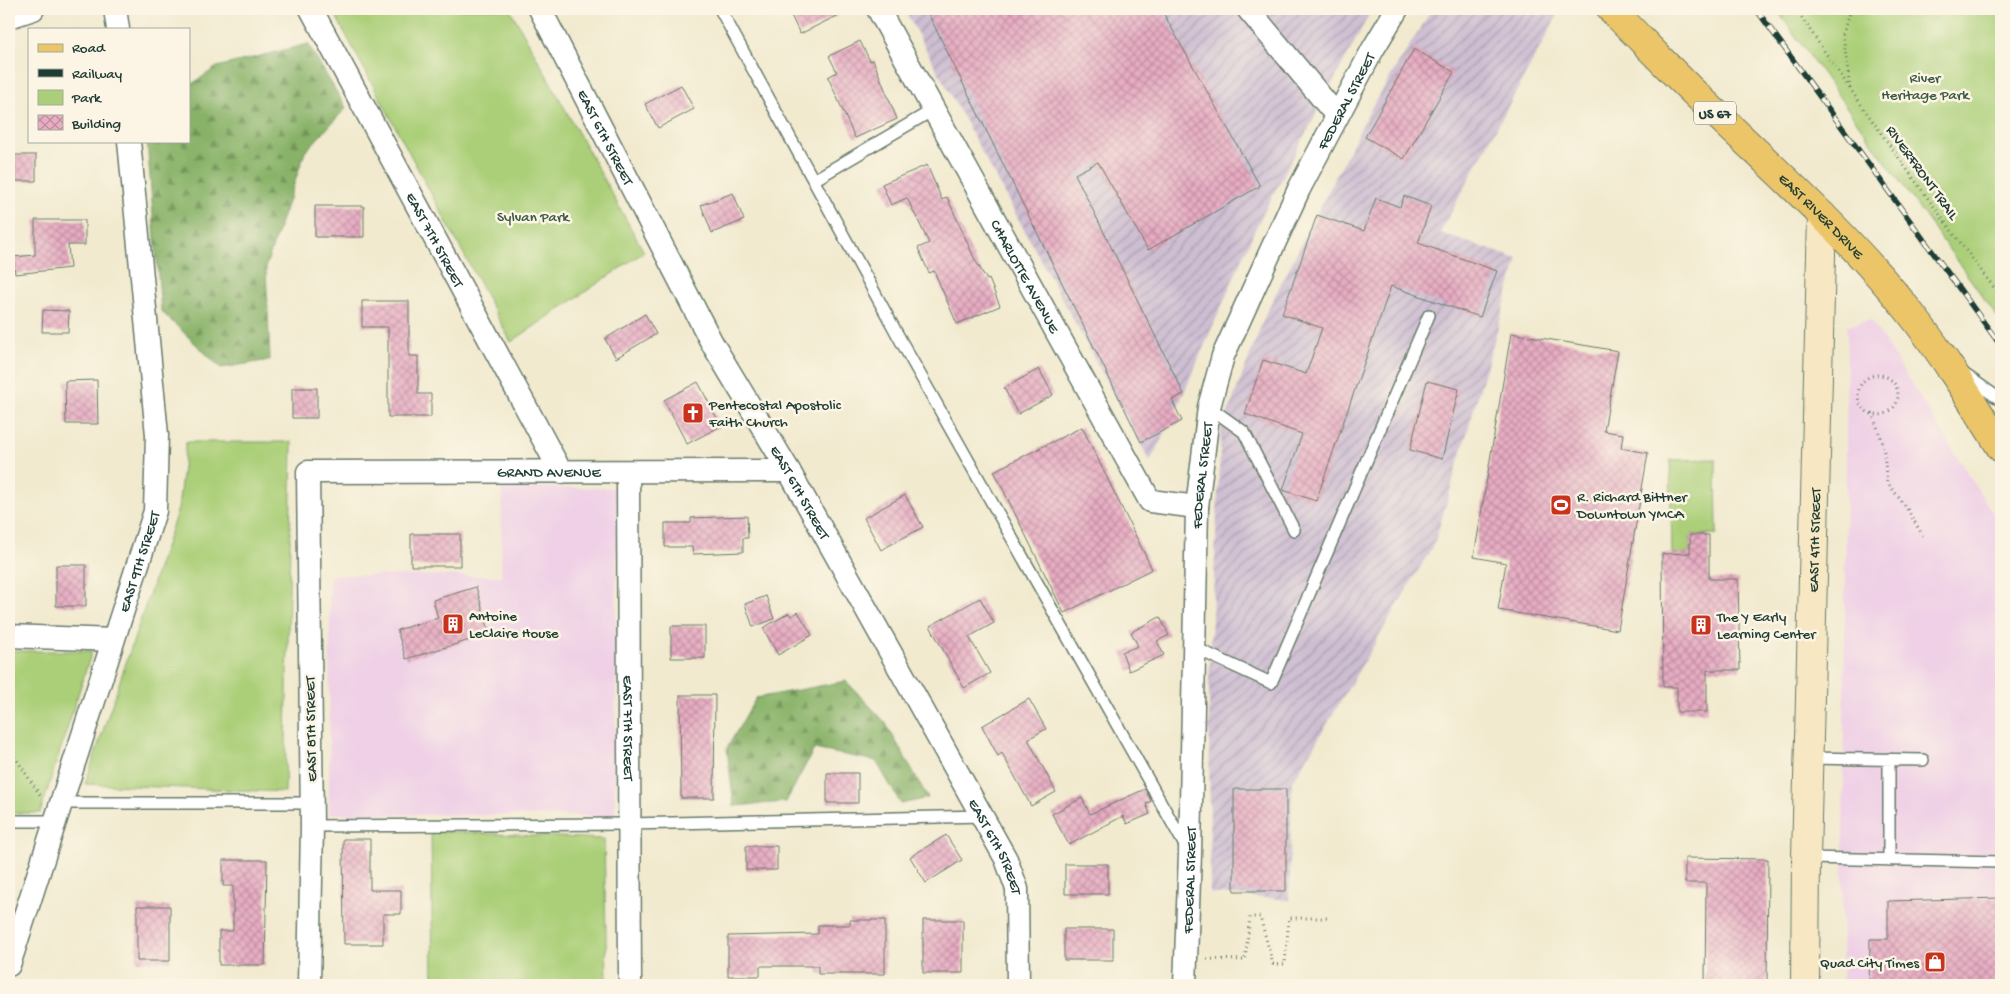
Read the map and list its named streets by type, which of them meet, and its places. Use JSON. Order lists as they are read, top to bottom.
{
  "streets": {
    "main road": ["US 67", "EAST RIVER DRIVE", "EAST 4TH STREET"],
    "street": [
      "FEDERAL STREET",
      "EAST 6TH STREET",
      "EAST 7TH STREET",
      "CHARLOTTE AVENUE",
      "GRAND AVENUE",
      "EAST 9TH STREET",
      "EAST 8TH STREET"
    ],
    "path": ["RIVERFRONT TRAIL"]
  },
  "crossings": [
    ["FEDERAL STREET", "CHARLOTTE AVENUE"],
    ["EAST 6TH STREET", "GRAND AVENUE"],
    ["EAST RIVER DRIVE", "EAST 4TH STREET"],
    ["EAST 7TH STREET", "GRAND AVENUE"],
    ["GRAND AVENUE", "EAST 8TH STREET"]
  ],
  "parks": ["River Heritage Park", "Sylvan Park"],
  "places": {
    "church": ["Pentecostal Apostolic Faith Church"],
    "sports": ["R. Richard Bittner Downtown YMCA"],
    "building": ["Antoine LeClaire House", "The Y Early Learning Center"],
    "shop": ["Quad City Times"]
  },
  "legend": [
    "Road",
    "Railway",
    "Park",
    "Building"
  ]
}
